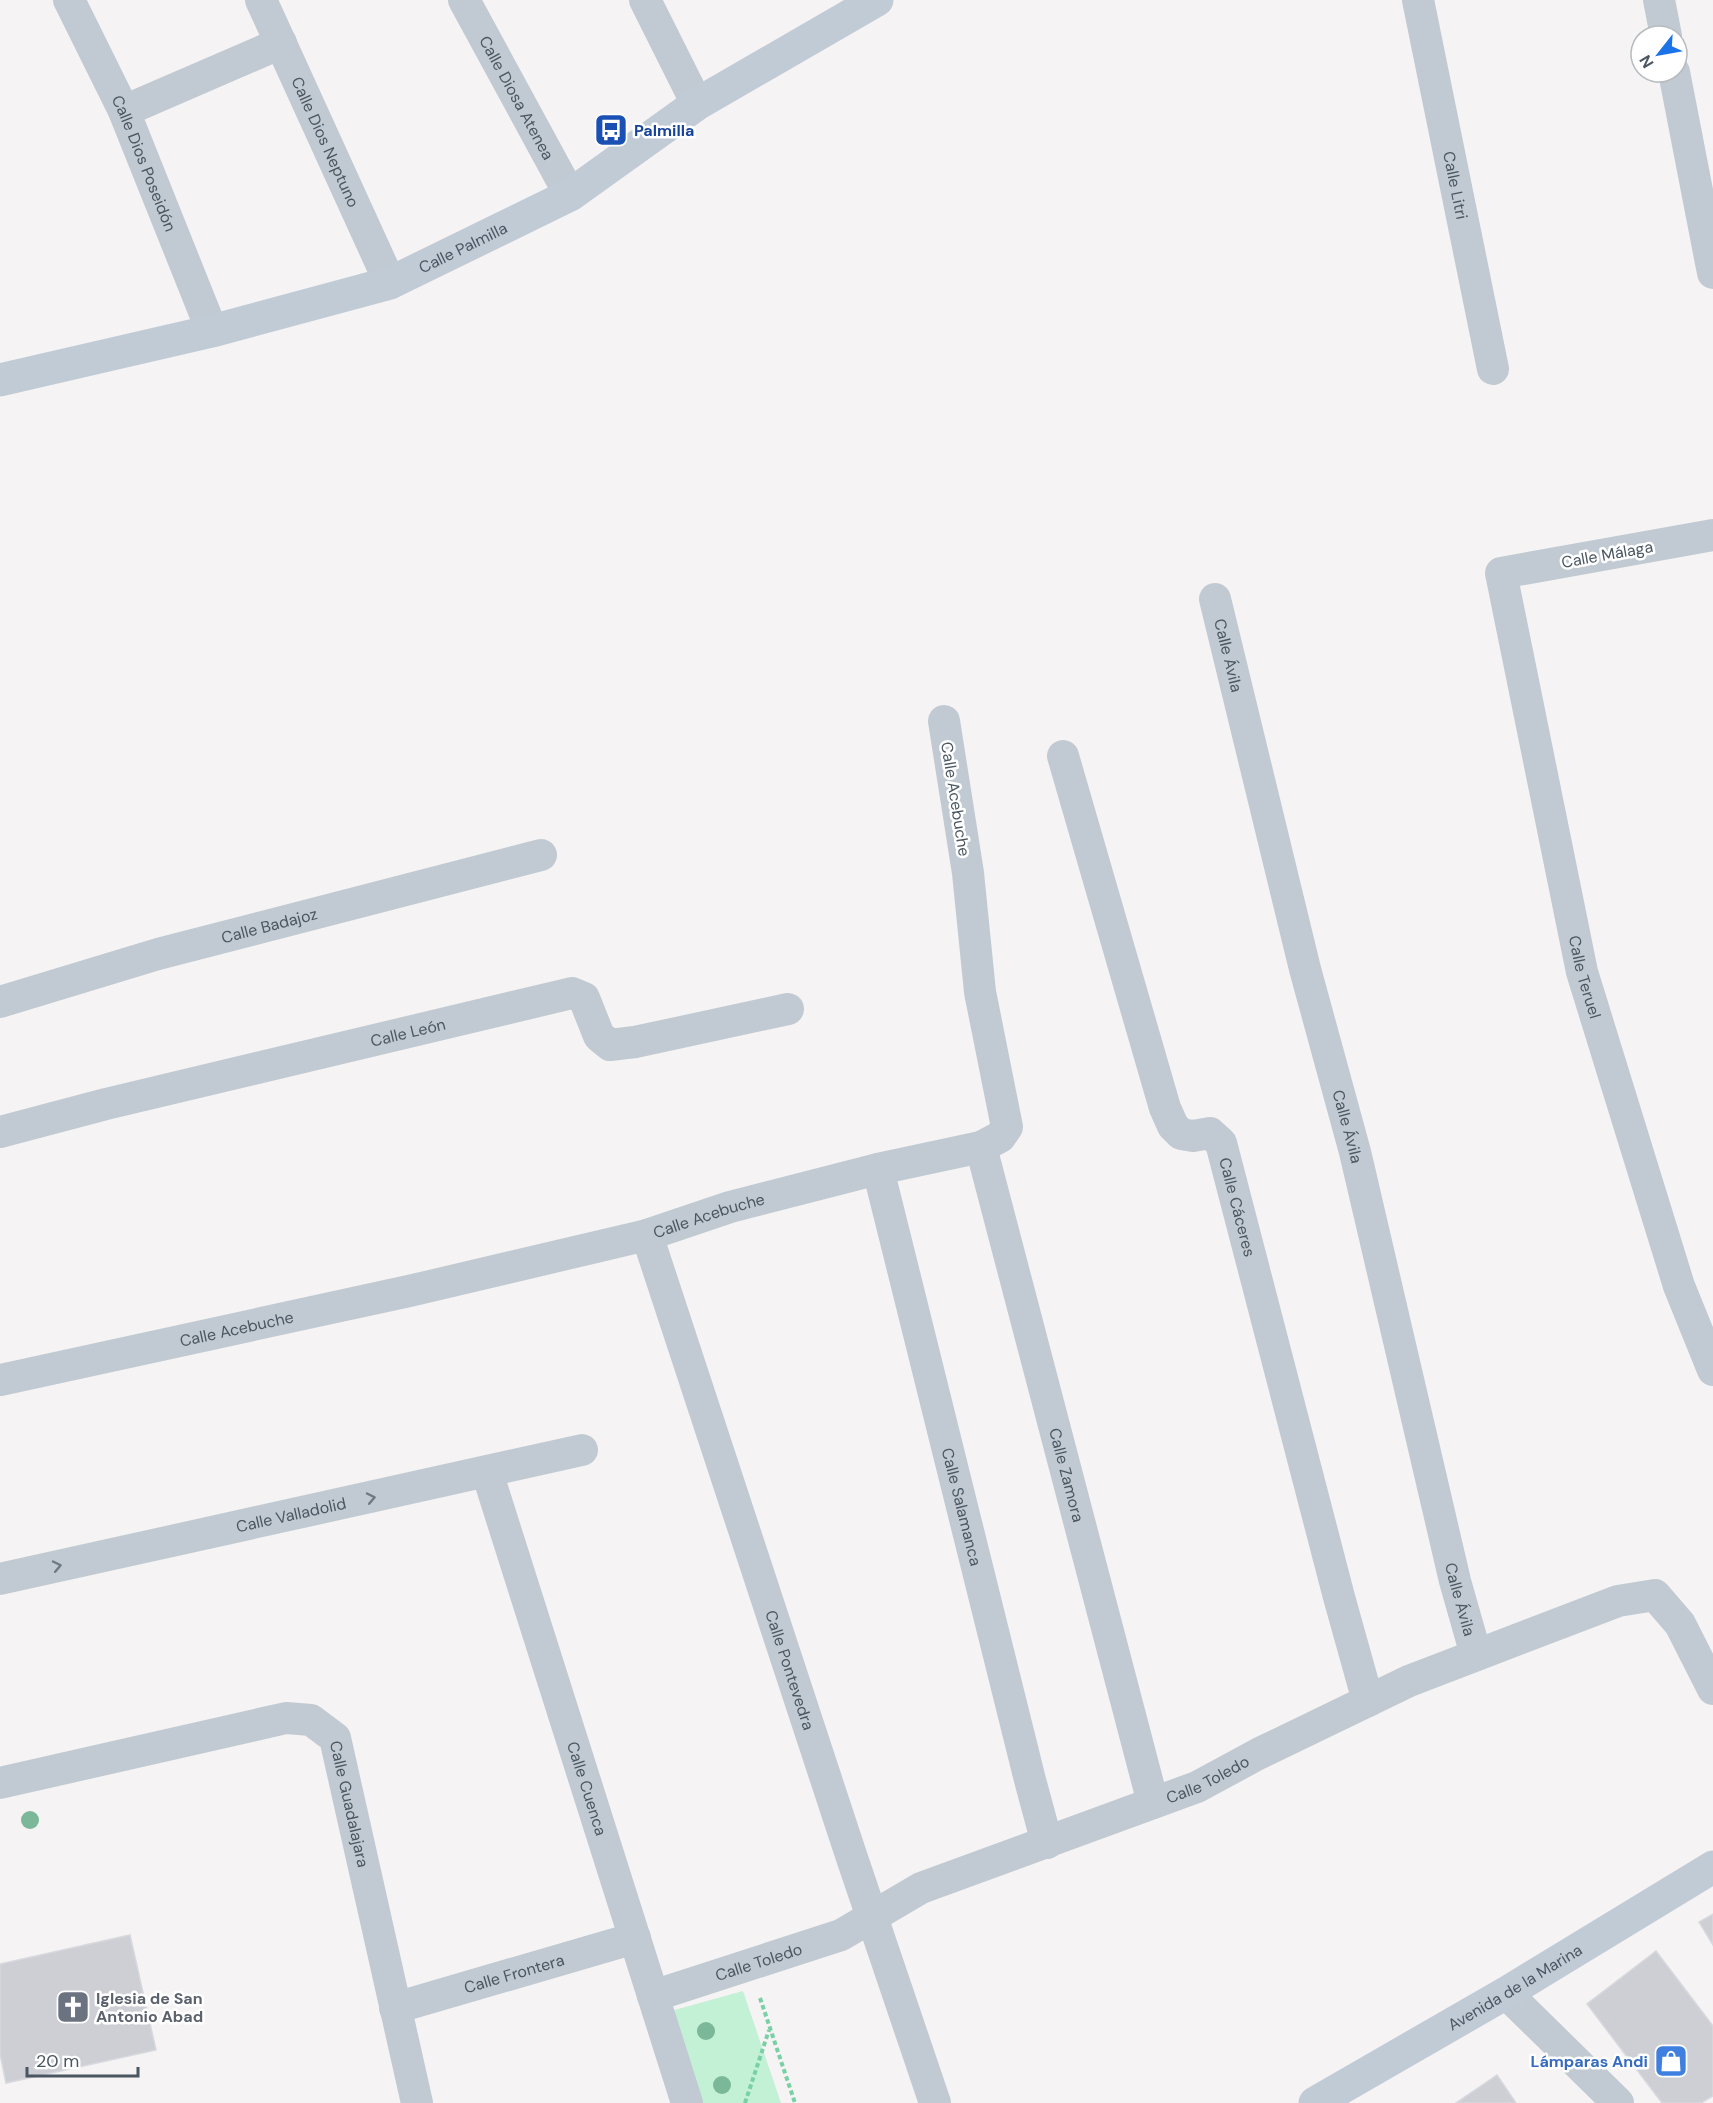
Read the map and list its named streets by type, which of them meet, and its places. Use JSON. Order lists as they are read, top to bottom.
{
  "streets": {
    "street": [
      "Calle Diosa Atenea",
      "Calle Dios Neptuno",
      "Calle Dios Poseidón",
      "Calle Litri",
      "Calle Palmilla",
      "Calle Málaga",
      "Calle Ávila",
      "Calle Acebuche",
      "Calle Badajoz",
      "Calle Teruel",
      "Calle León",
      "Calle Cáceres",
      "Calle Zamora",
      "Calle Salamanca",
      "Calle Valladolid",
      "Calle Pontevedra",
      "Calle Toledo",
      "Calle Cuenca",
      "Calle Guadalajara",
      "Calle Frontera",
      "Avenida de la Marina"
    ]
  },
  "crossings": [
    ["Calle Diosa Atenea", "Calle Palmilla"],
    ["Calle Dios Neptuno", "Calle Palmilla"],
    ["Calle Dios Poseidón", "Calle Palmilla"],
    ["Calle Málaga", "Calle Teruel"],
    ["Calle Ávila", "Calle Toledo"],
    ["Calle Acebuche", "Calle Zamora"],
    ["Calle Acebuche", "Calle Salamanca"],
    ["Calle Acebuche", "Calle Pontevedra"],
    ["Calle Cáceres", "Calle Toledo"],
    ["Calle Zamora", "Calle Toledo"],
    ["Calle Salamanca", "Calle Toledo"],
    ["Calle Valladolid", "Calle Cuenca"],
    ["Calle Pontevedra", "Calle Toledo"],
    ["Calle Toledo", "Calle Cuenca"],
    ["Calle Cuenca", "Calle Frontera"],
    ["Calle Guadalajara", "Calle Frontera"]
  ],
  "one_way": ["Calle Valladolid"],
  "places": {
    "bus stop": ["Palmilla"],
    "church": ["Iglesia de San Antonio Abad"],
    "shop": ["Lámparas Andi"]
  },
  "scale_bar": "20 m",
  "north": "bottom left"
}
